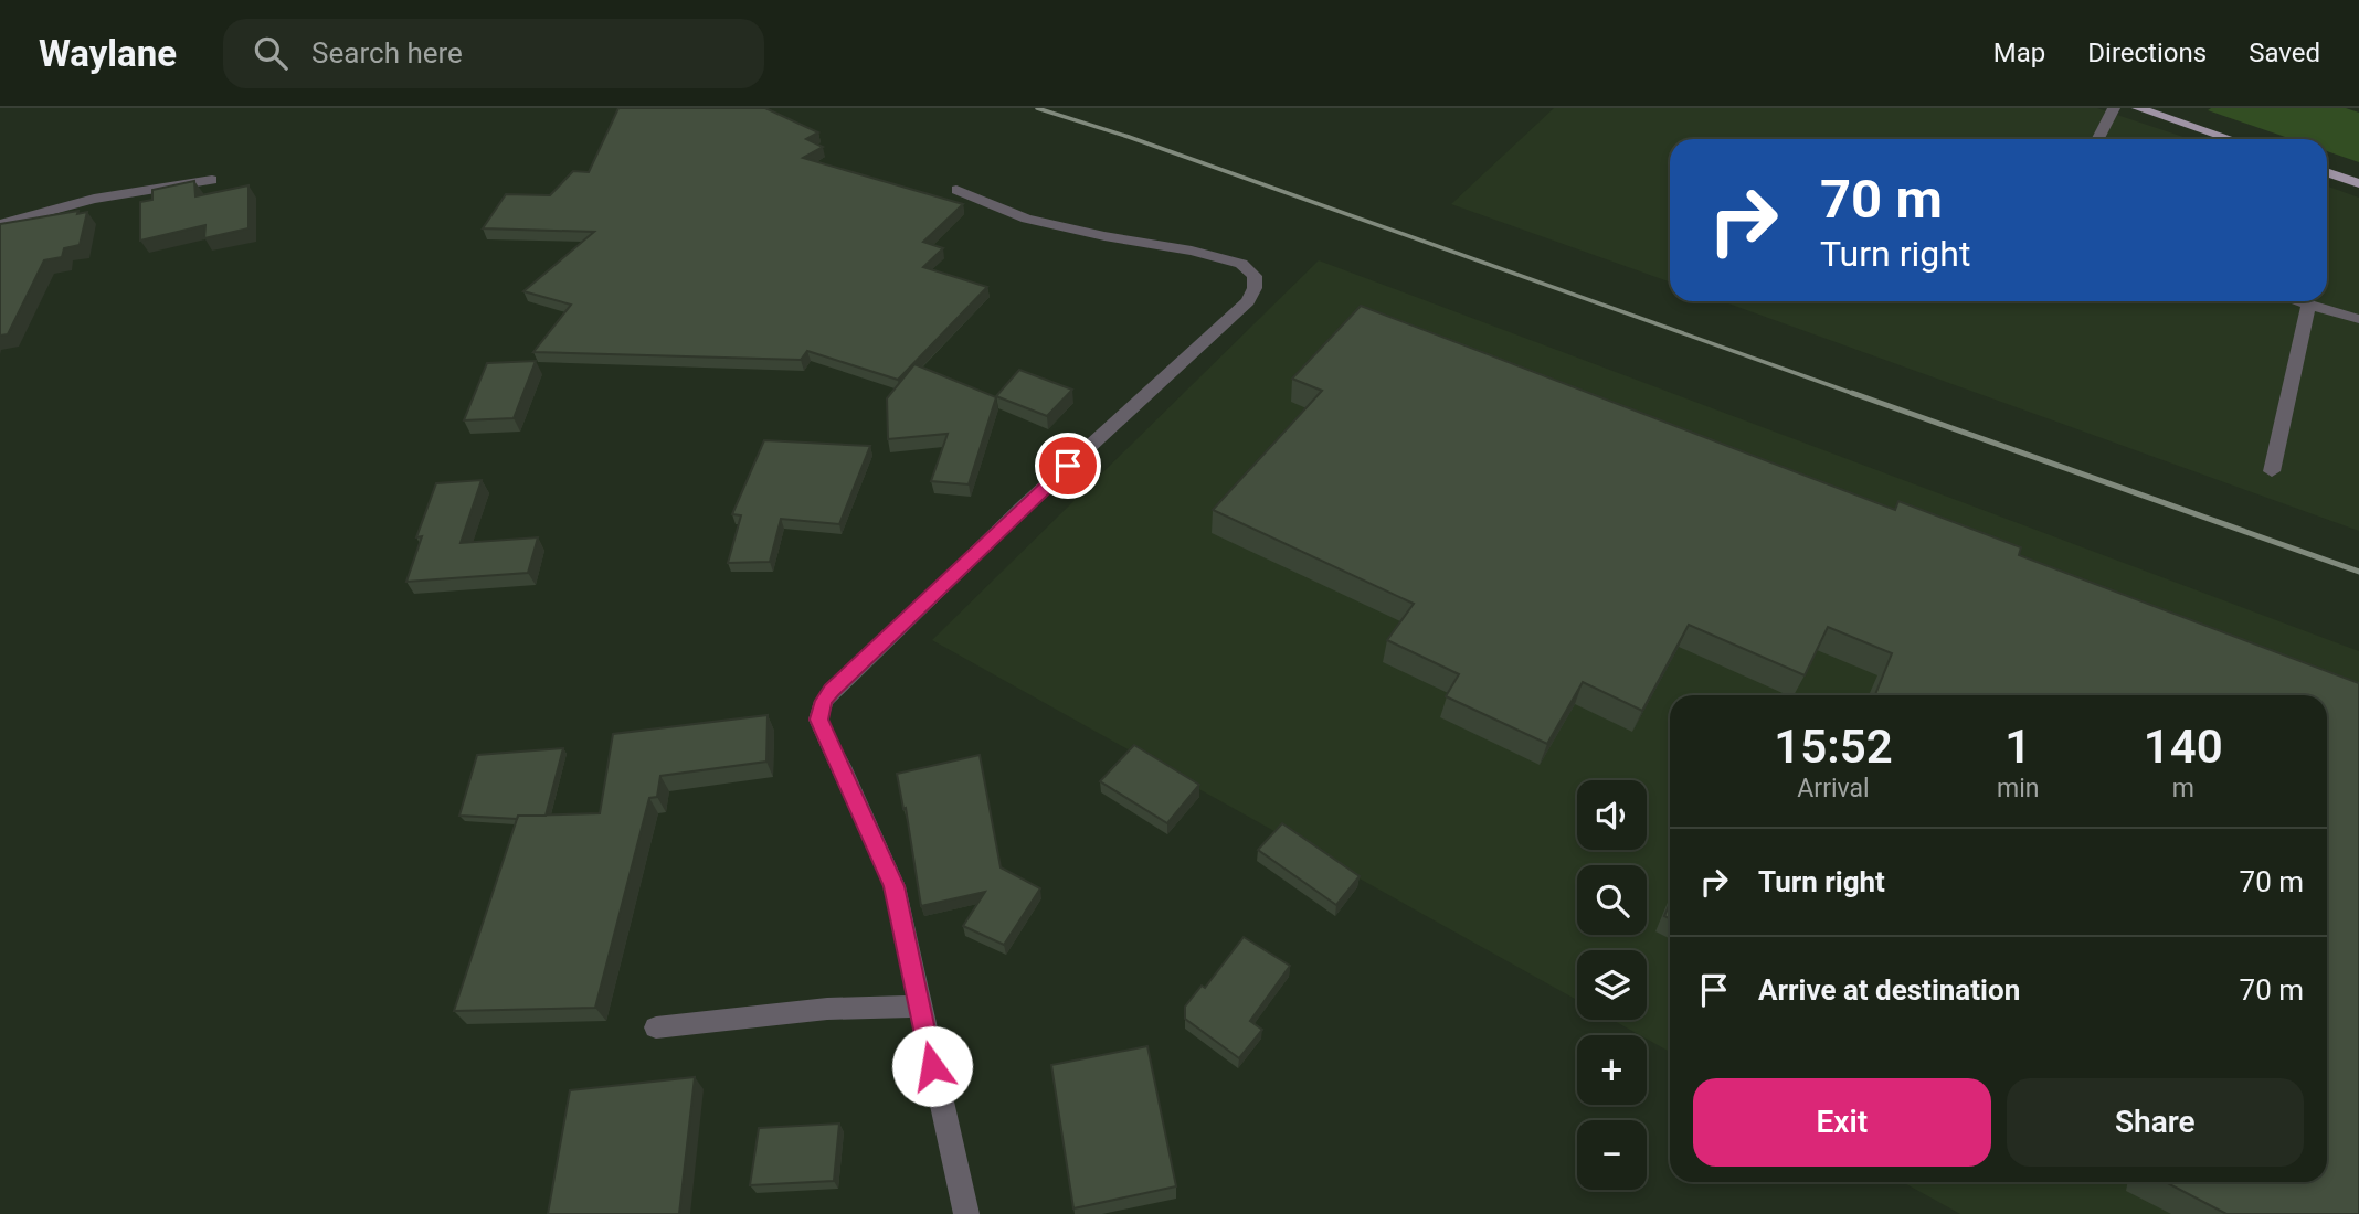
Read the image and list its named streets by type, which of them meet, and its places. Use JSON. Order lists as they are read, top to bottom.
{
  "page": {
    "header": "Waylane",
    "search": "Search here",
    "nav": ["Map", "Directions", "Saved"],
    "turn": ["70 m", "Turn right"],
    "eta": [
      "15:52",
      "Arrival",
      "1",
      "min",
      "140",
      "m"
    ],
    "map_buttons": ["+", "−"],
    "list": [
      {
        "name": "Turn right",
        "value": "70 m"
      },
      {
        "name": "Arrive at destination",
        "value": "70 m"
      }
    ],
    "buttons": ["Exit", "Share"]
  }
}
